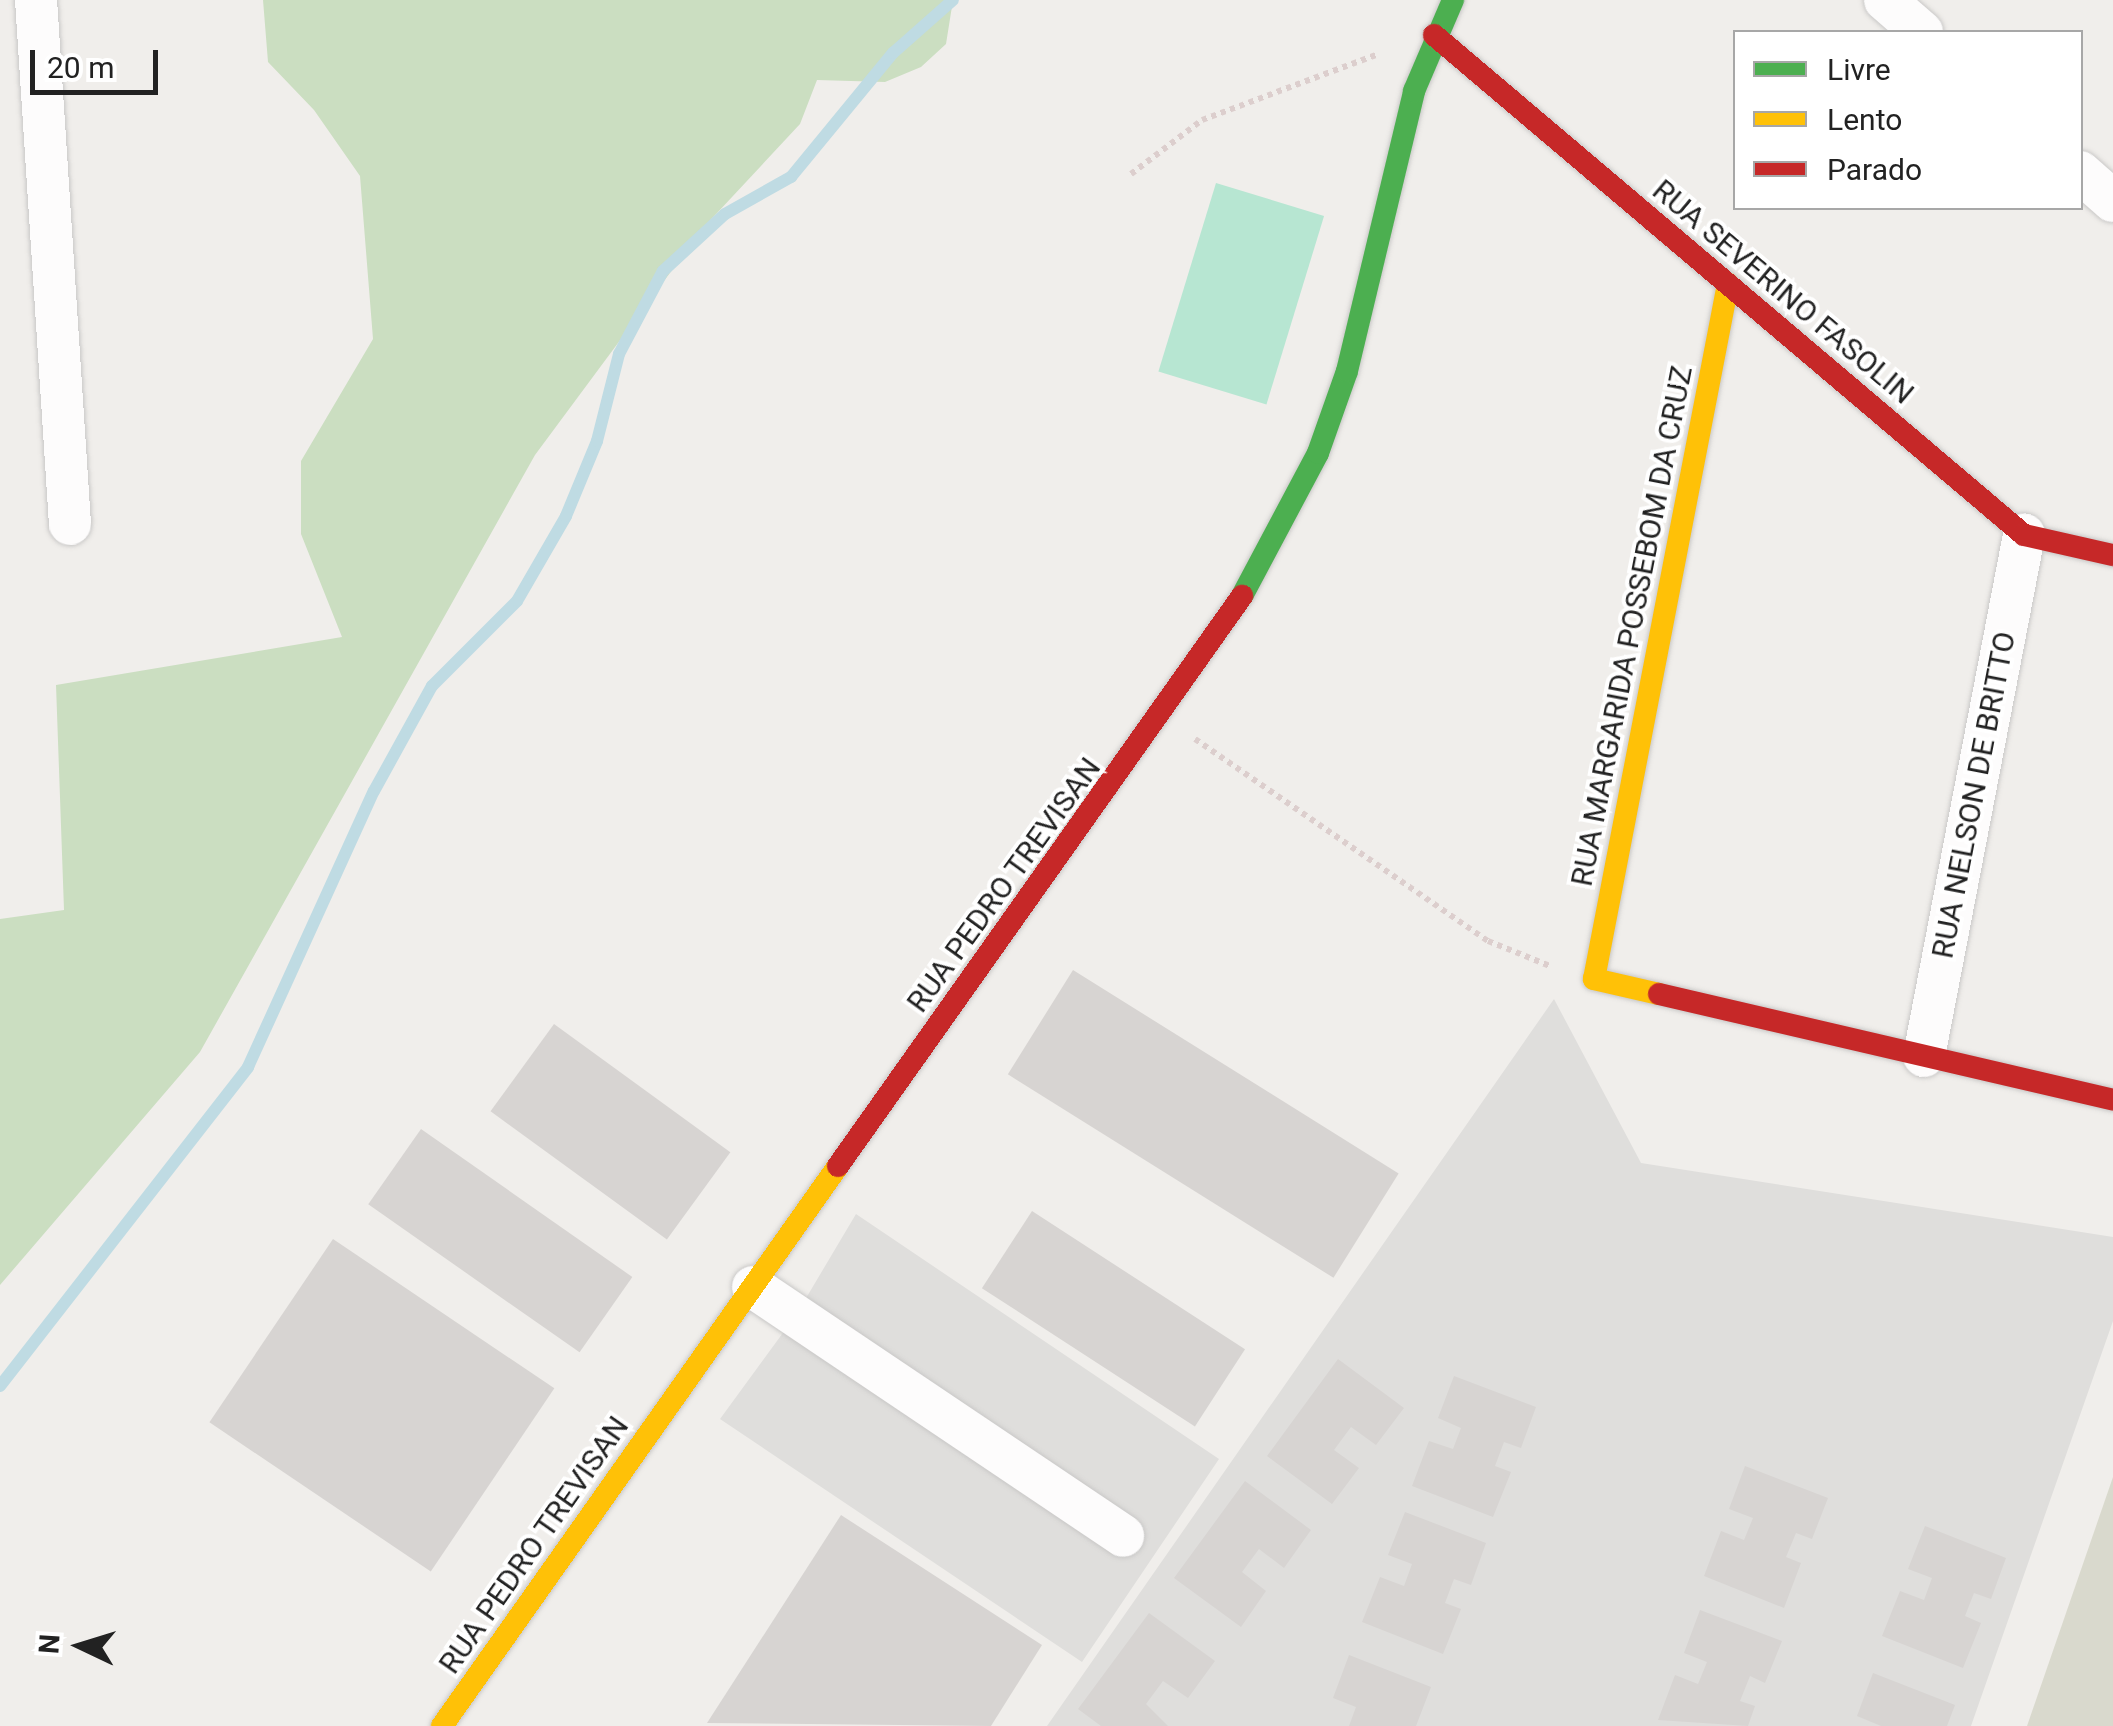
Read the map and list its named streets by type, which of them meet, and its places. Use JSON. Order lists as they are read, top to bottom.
{
  "streets": {
    "street": [
      "RUA SEVERINO FASOLIN",
      "RUA MARGARIDA POSSEBOM DA CRUZ",
      "RUA NELSON DE BRITTO",
      "RUA PEDRO TREVISAN"
    ]
  },
  "crossings": [
    ["RUA SEVERINO FASOLIN", "RUA MARGARIDA POSSEBOM DA CRUZ"],
    ["RUA SEVERINO FASOLIN", "RUA NELSON DE BRITTO"],
    ["RUA SEVERINO FASOLIN", "RUA PEDRO TREVISAN"]
  ],
  "legend": ["Livre", "Lento", "Parado"],
  "scale_bar": "20 m",
  "north": "left"
}
